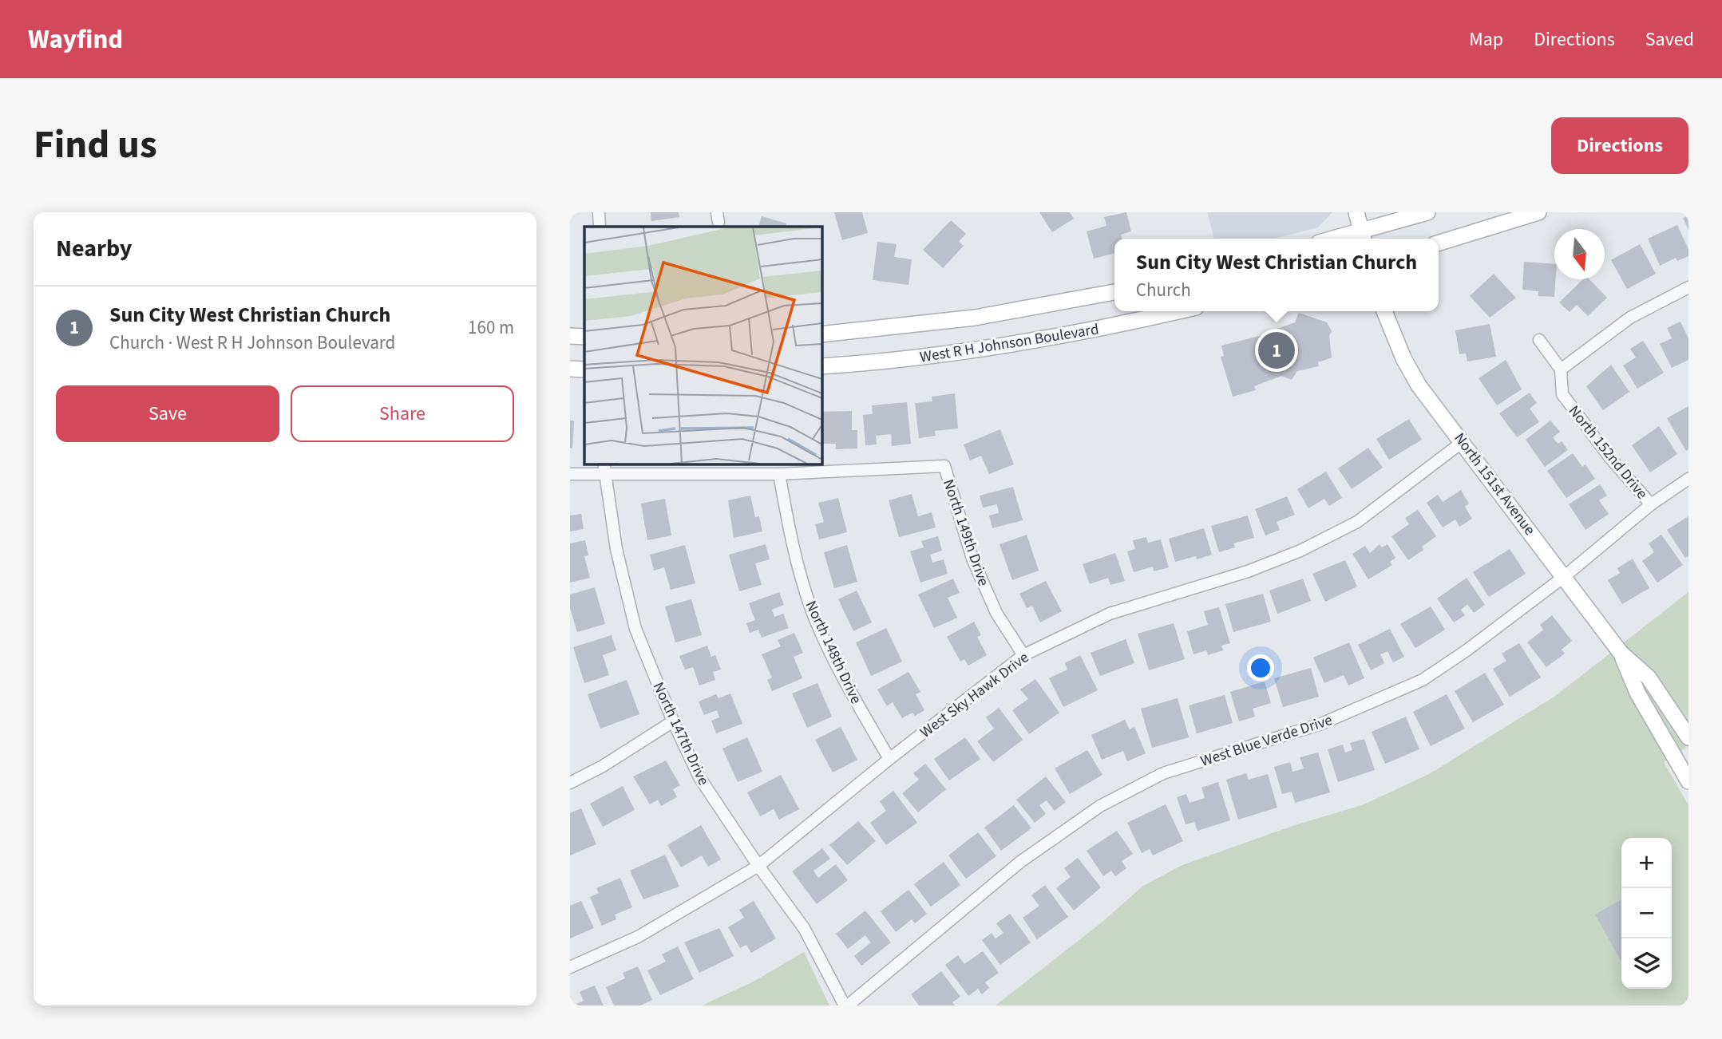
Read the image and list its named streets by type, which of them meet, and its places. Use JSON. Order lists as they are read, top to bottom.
{
  "streets": {
    "main road": ["West R H Johnson Boulevard", "North 151st Avenue"],
    "street": [
      "North 152nd Drive",
      "North 149th Drive",
      "North 148th Drive",
      "West Sky Hawk Drive",
      "North 147th Drive",
      "West Blue Verde Drive"
    ]
  },
  "crossings": [
    ["North 152nd Drive", "West Blue Verde Drive"],
    ["North 151st Avenue", "West Sky Hawk Drive"],
    ["North 151st Avenue", "West Blue Verde Drive"],
    ["North 149th Drive", "North 148th Drive"],
    ["North 149th Drive", "West Sky Hawk Drive"],
    ["North 148th Drive", "West Sky Hawk Drive"],
    ["West Sky Hawk Drive", "North 147th Drive"],
    ["North 147th Drive", "West Blue Verde Drive"]
  ],
  "north": "bottom",
  "page": {
    "header": "Wayfind",
    "nav": ["Map", "Directions", "Saved"],
    "title": "Find us",
    "buttons": [
      "Directions",
      ["Save", "Share"]
    ],
    "heading": "Nearby",
    "popup": ["Sun City West Christian Church", "Church"],
    "list": [
      {
        "mark": "1",
        "name": "Sun City West Christian Church",
        "note": "Church · West R H Johnson Boulevard",
        "value": "160 m"
      }
    ],
    "pins": "1",
    "map_buttons": ["+", "−"]
  }
}
